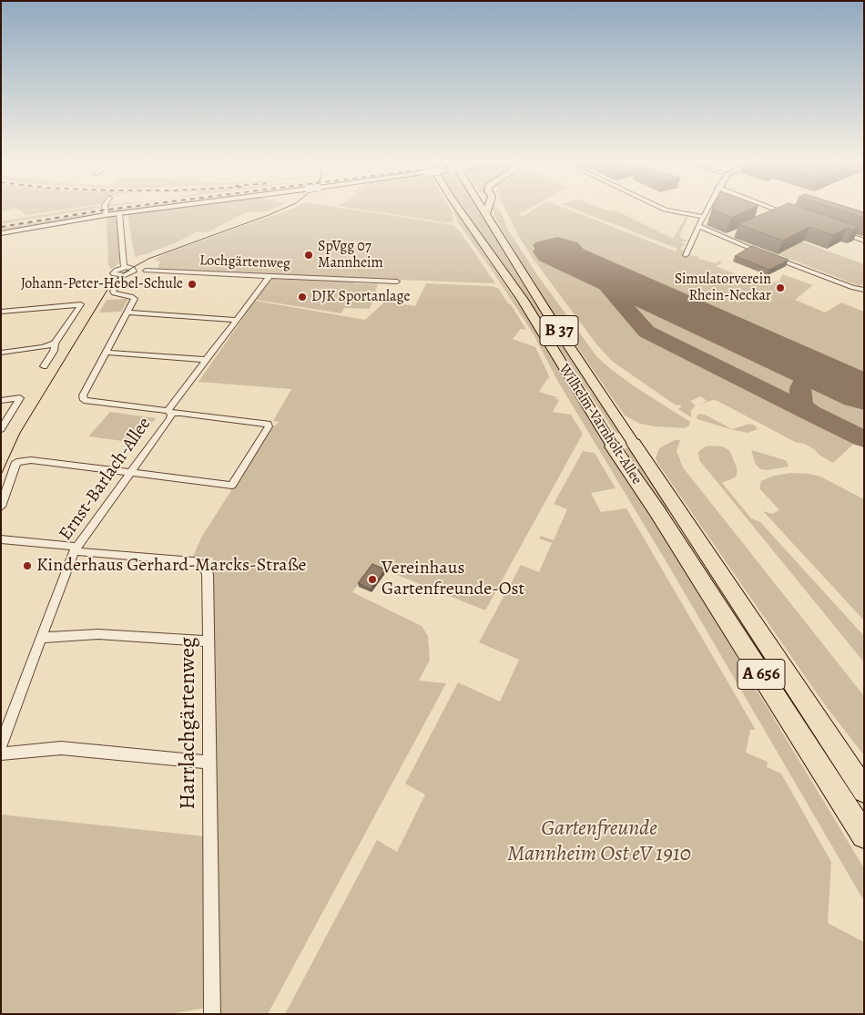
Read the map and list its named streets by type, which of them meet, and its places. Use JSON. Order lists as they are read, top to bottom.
{
  "streets": {
    "highway": ["B 37", "Wilhelm-Varnholt-Allee", "A 656"],
    "street": ["Lochgärtenweg", "Ernst-Barlach-Allee", "Harrlachgärtenweg"]
  },
  "crossings": [
    ["Wilhelm-Varnholt-Allee", "A 656"],
    ["Ernst-Barlach-Allee", "Harrlachgärtenweg"]
  ],
  "parks": ["Gartenfreunde Mannheim Ost eV 1910"],
  "places": [
    "SpVgg 07 Mannheim",
    "Johann-Peter-Hebel-Schule",
    "Simulatorverein Rhein-Neckar",
    "DJK Sportanlage",
    "Kinderhaus Gerhard-Marcks-Straße",
    "Vereinhaus Gartenfreunde-Ost"
  ]
}
